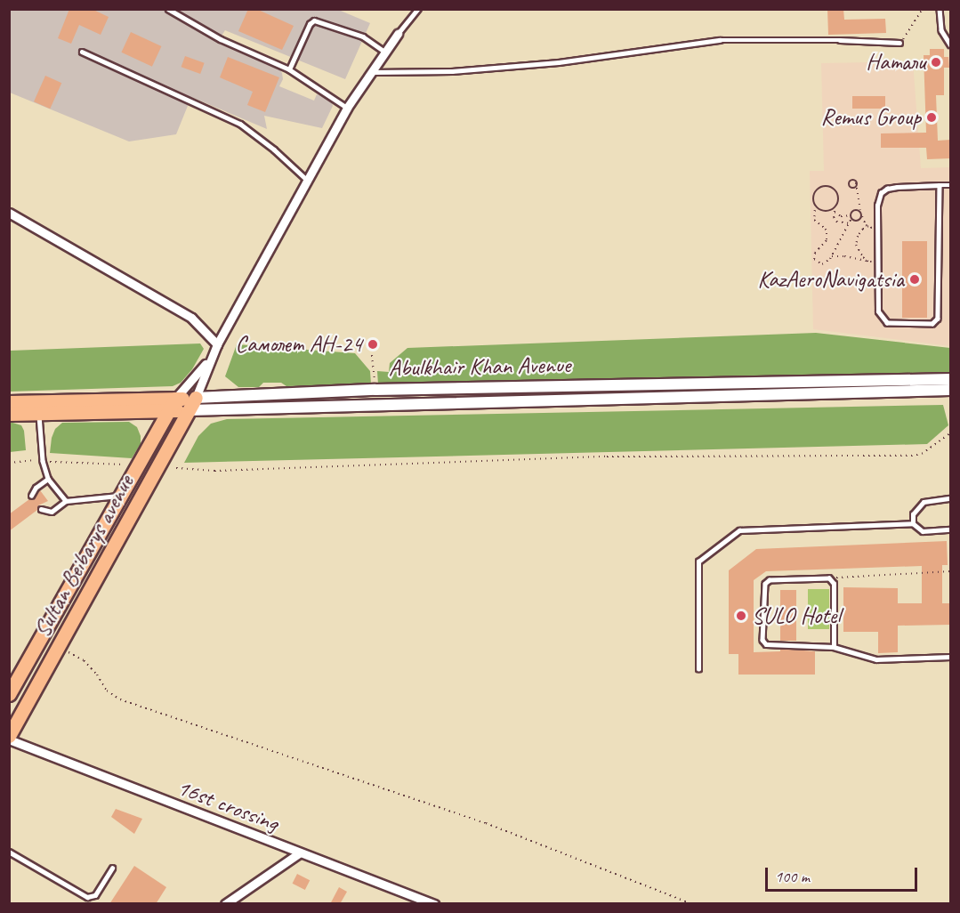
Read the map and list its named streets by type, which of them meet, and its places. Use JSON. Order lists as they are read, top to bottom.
{
  "streets": {
    "main road": ["Abulkhair Khan Avenue", "Sultan Beibarys avenue"],
    "street": ["16st crossing"]
  },
  "crossings": [
    ["Abulkhair Khan Avenue", "Sultan Beibarys avenue"],
    ["Sultan Beibarys avenue", "16st crossing"]
  ],
  "places": [
    "Натали",
    "Remus Group",
    "KazAeroNavigatsia",
    "Самолет АН-24",
    "SULO Hotel"
  ],
  "scale_bar": "100 m"
}
